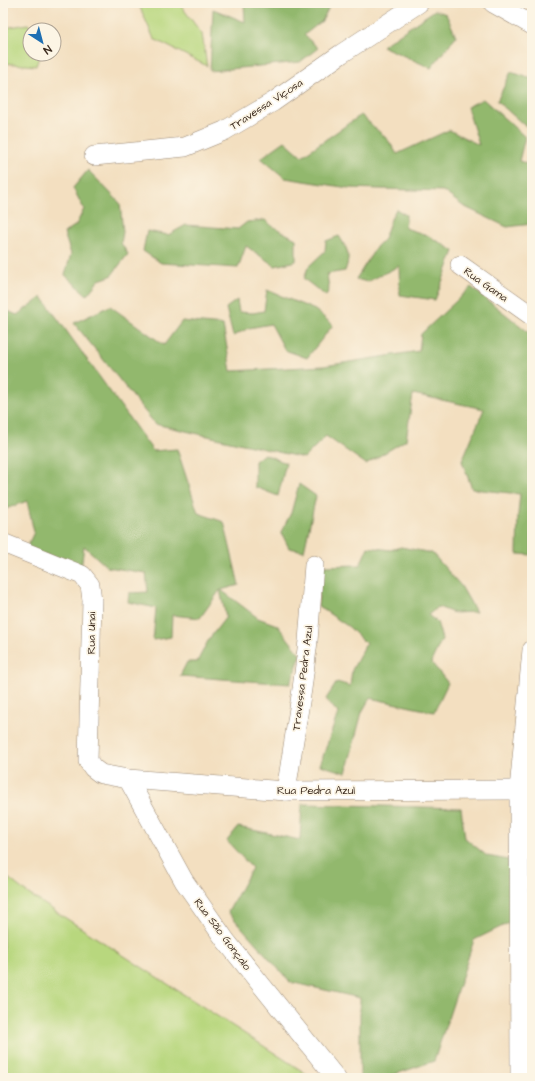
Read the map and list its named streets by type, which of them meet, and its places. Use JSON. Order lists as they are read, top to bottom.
{
  "streets": {
    "street": [
      "Travessa Viçosa",
      "Rua Gama",
      "Rua Unai",
      "Travessa Pedra Azul",
      "Rua Pedra Azul",
      "Rua São Gonçalo"
    ]
  },
  "crossings": [
    ["Rua Unai", "Rua Pedra Azul"],
    ["Travessa Pedra Azul", "Rua Pedra Azul"],
    ["Rua Pedra Azul", "Rua São Gonçalo"]
  ],
  "north": "bottom right"
}
